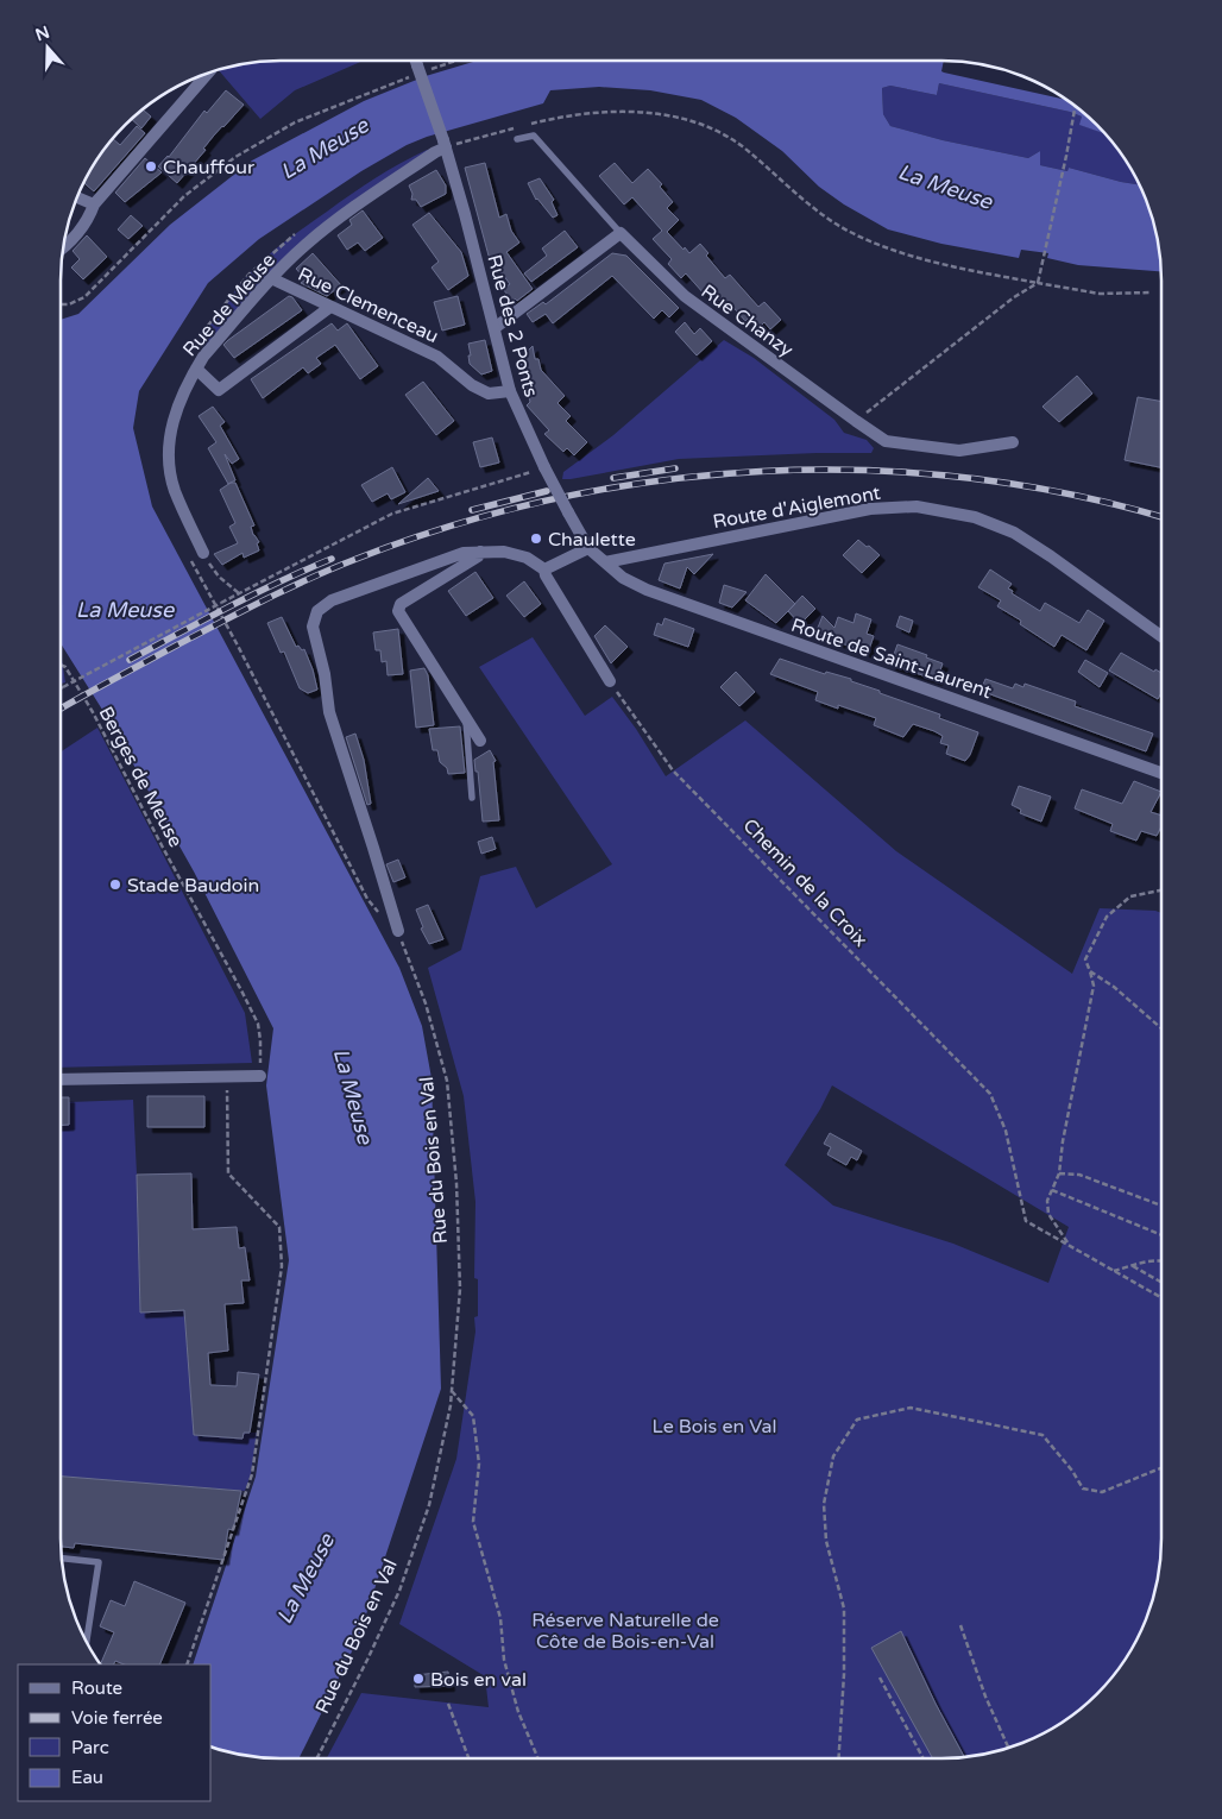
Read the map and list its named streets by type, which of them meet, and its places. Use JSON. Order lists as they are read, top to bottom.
{
  "streets": {
    "street": [
      "Rue de Meuse",
      "Rue Clemenceau",
      "Rue Chanzy",
      "Rue des 2 Ponts",
      "Route d'Aiglemont",
      "Route de Saint-Laurent"
    ],
    "path": ["Berges de Meuse", "Chemin de la Croix", "Rue du Bois en Val"]
  },
  "crossings": [
    ["Rue de Meuse", "Rue Clemenceau"],
    ["Rue de Meuse", "Rue des 2 Ponts"],
    ["Rue Clemenceau", "Rue des 2 Ponts"],
    ["Rue des 2 Ponts", "Route de Saint-Laurent"],
    ["Route d'Aiglemont", "Route de Saint-Laurent"]
  ],
  "water": ["La Meuse"],
  "parks": ["Le Bois en Val", "Réserve Naturelle de Côte de Bois-en-Val"],
  "places": [
    "Chauffour",
    "Chaulette",
    "Stade Baudoin",
    "Bois en val"
  ],
  "legend": [
    "Route",
    "Voie ferrée",
    "Parc",
    "Eau"
  ],
  "north": "top"
}
